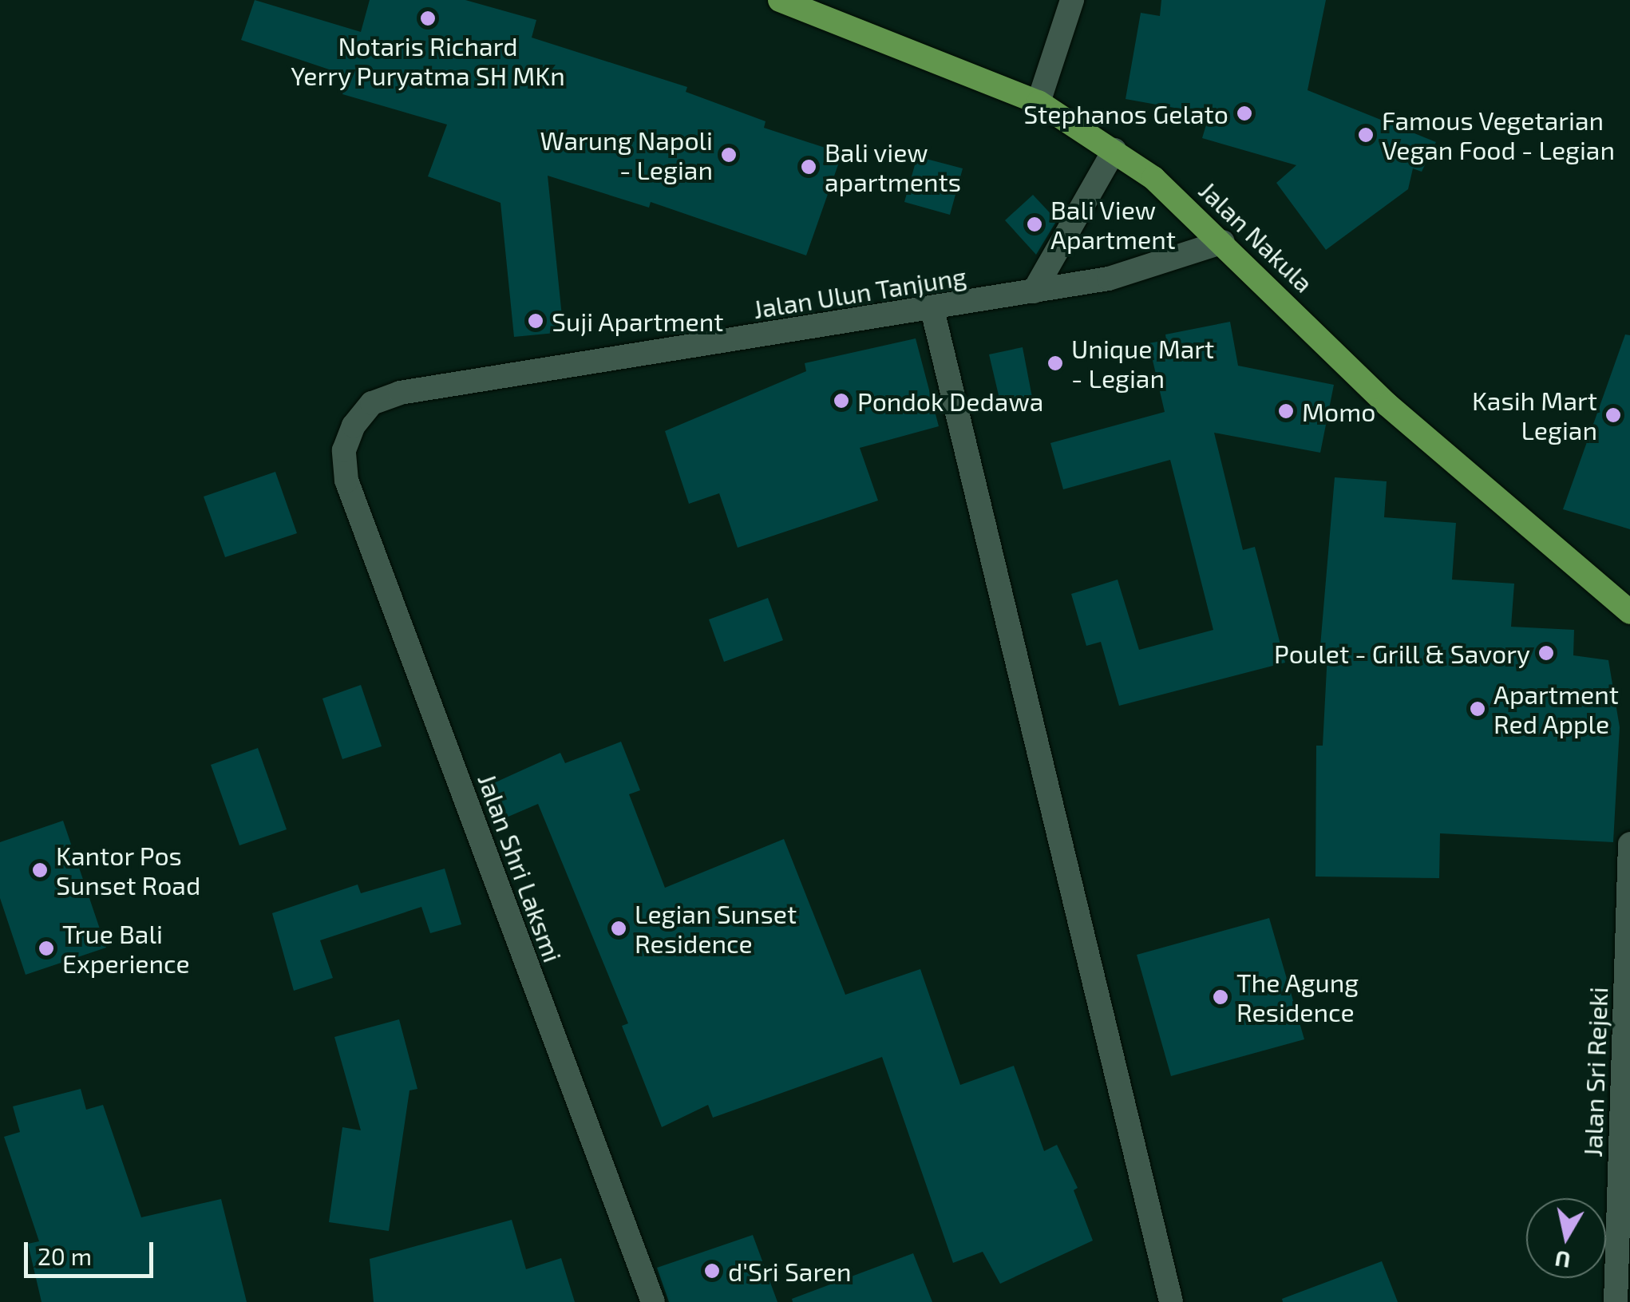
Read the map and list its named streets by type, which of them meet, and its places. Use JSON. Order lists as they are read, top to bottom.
{
  "streets": {
    "main road": ["Jalan Nakula"],
    "street": ["Jalan Ulun Tanjung", "Jalan Shri Laksmi", "Jalan Sri Rejeki"]
  },
  "crossings": [
    ["Jalan Nakula", "Jalan Ulun Tanjung"],
    ["Jalan Ulun Tanjung", "Jalan Shri Laksmi"]
  ],
  "places": [
    "Notaris Richard Yerry Puryatma SH MKn",
    "Stephanos Gelato",
    "Famous Vegetarian Vegan Food - Legian",
    "Warung Napoli - Legian",
    "Bali view apartments",
    "Bali View Apartment",
    "Suji Apartment",
    "Unique Mart - Legian",
    "Pondok Dedawa",
    "Momo",
    "Kasih Mart Legian",
    "Poulet - Grill & Savory",
    "Apartment Red Apple",
    "Kantor Pos Sunset Road",
    "Legian Sunset Residence",
    "True Bali Experience",
    "The Agung Residence",
    "d'Sri Saren"
  ],
  "scale_bar": "20 m",
  "north": "bottom"
}
